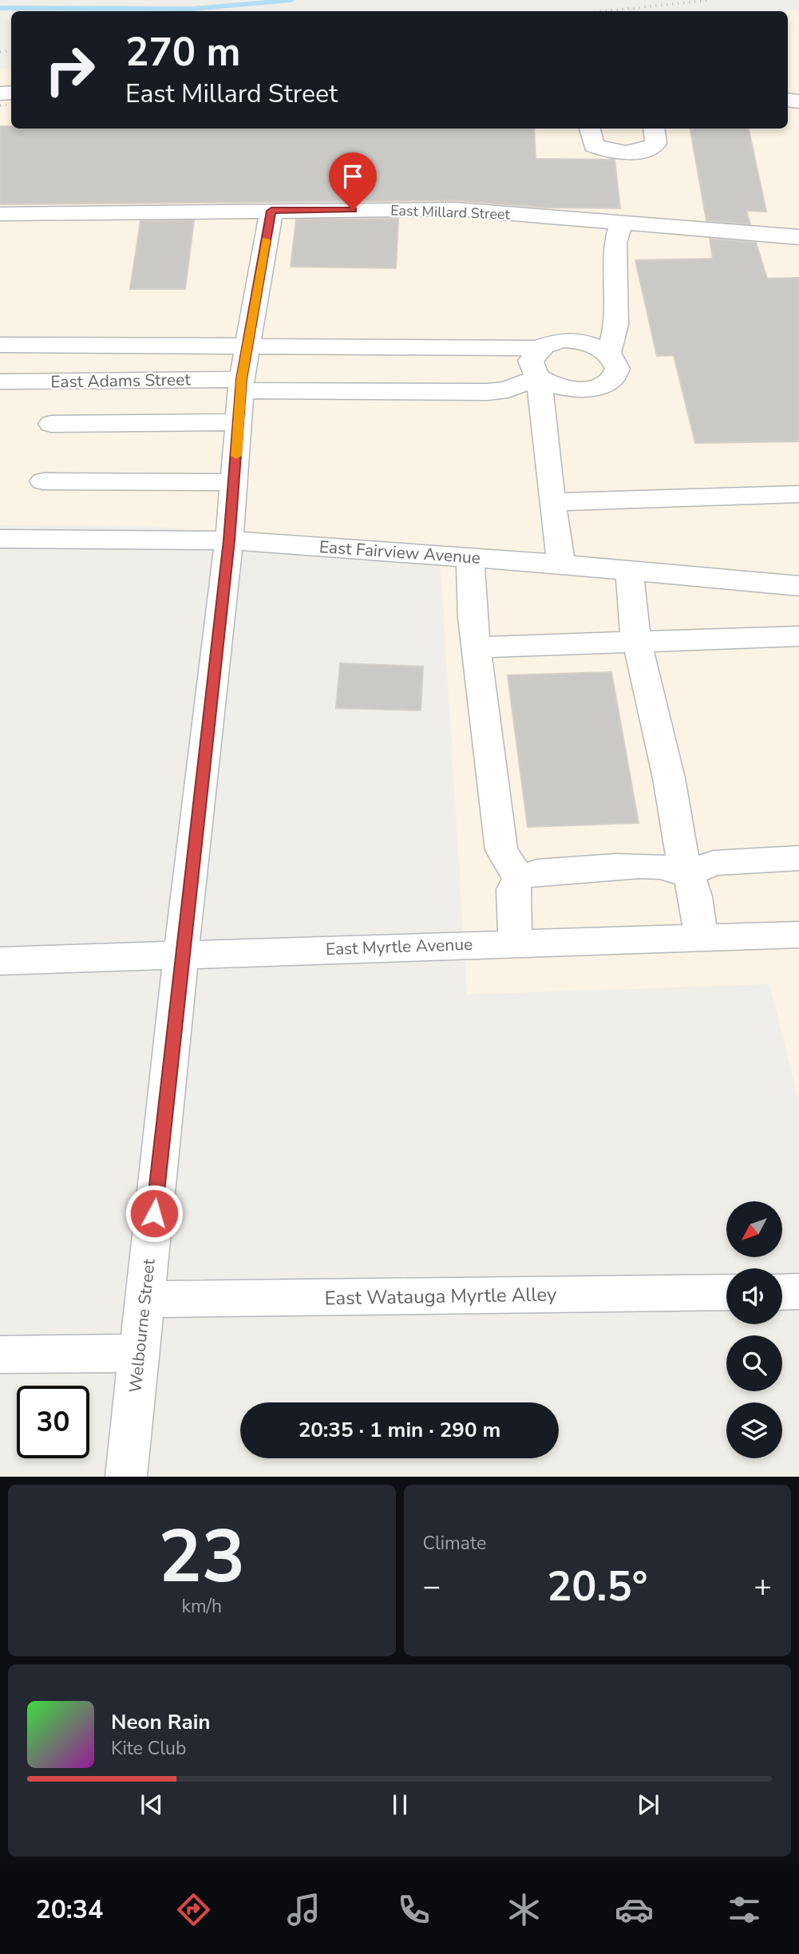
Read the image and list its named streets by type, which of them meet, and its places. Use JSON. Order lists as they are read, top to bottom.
{
  "streets": {
    "street": [
      "East Millard Street",
      "East Adams Street",
      "East Fairview Avenue",
      "East Myrtle Avenue",
      "East Watauga Myrtle Alley",
      "Welbourne Street"
    ]
  },
  "crossings": [
    ["East Millard Street", "Welbourne Street"],
    ["East Adams Street", "Welbourne Street"],
    ["East Fairview Avenue", "Welbourne Street"],
    ["East Myrtle Avenue", "Welbourne Street"],
    ["East Watauga Myrtle Alley", "Welbourne Street"]
  ],
  "north": "bottom left",
  "page": {
    "turn": ["270 m", "East Millard Street"],
    "limit": "30",
    "trip": "20:35 · 1 min · 290 m",
    "tile": [
      ["23", "km/h"],
      "Climate"
    ],
    "heat": ["−", "20.5°", "+"],
    "song": ["Neon Rain", "Kite Club"],
    "tabs": "20:34"
  }
}
